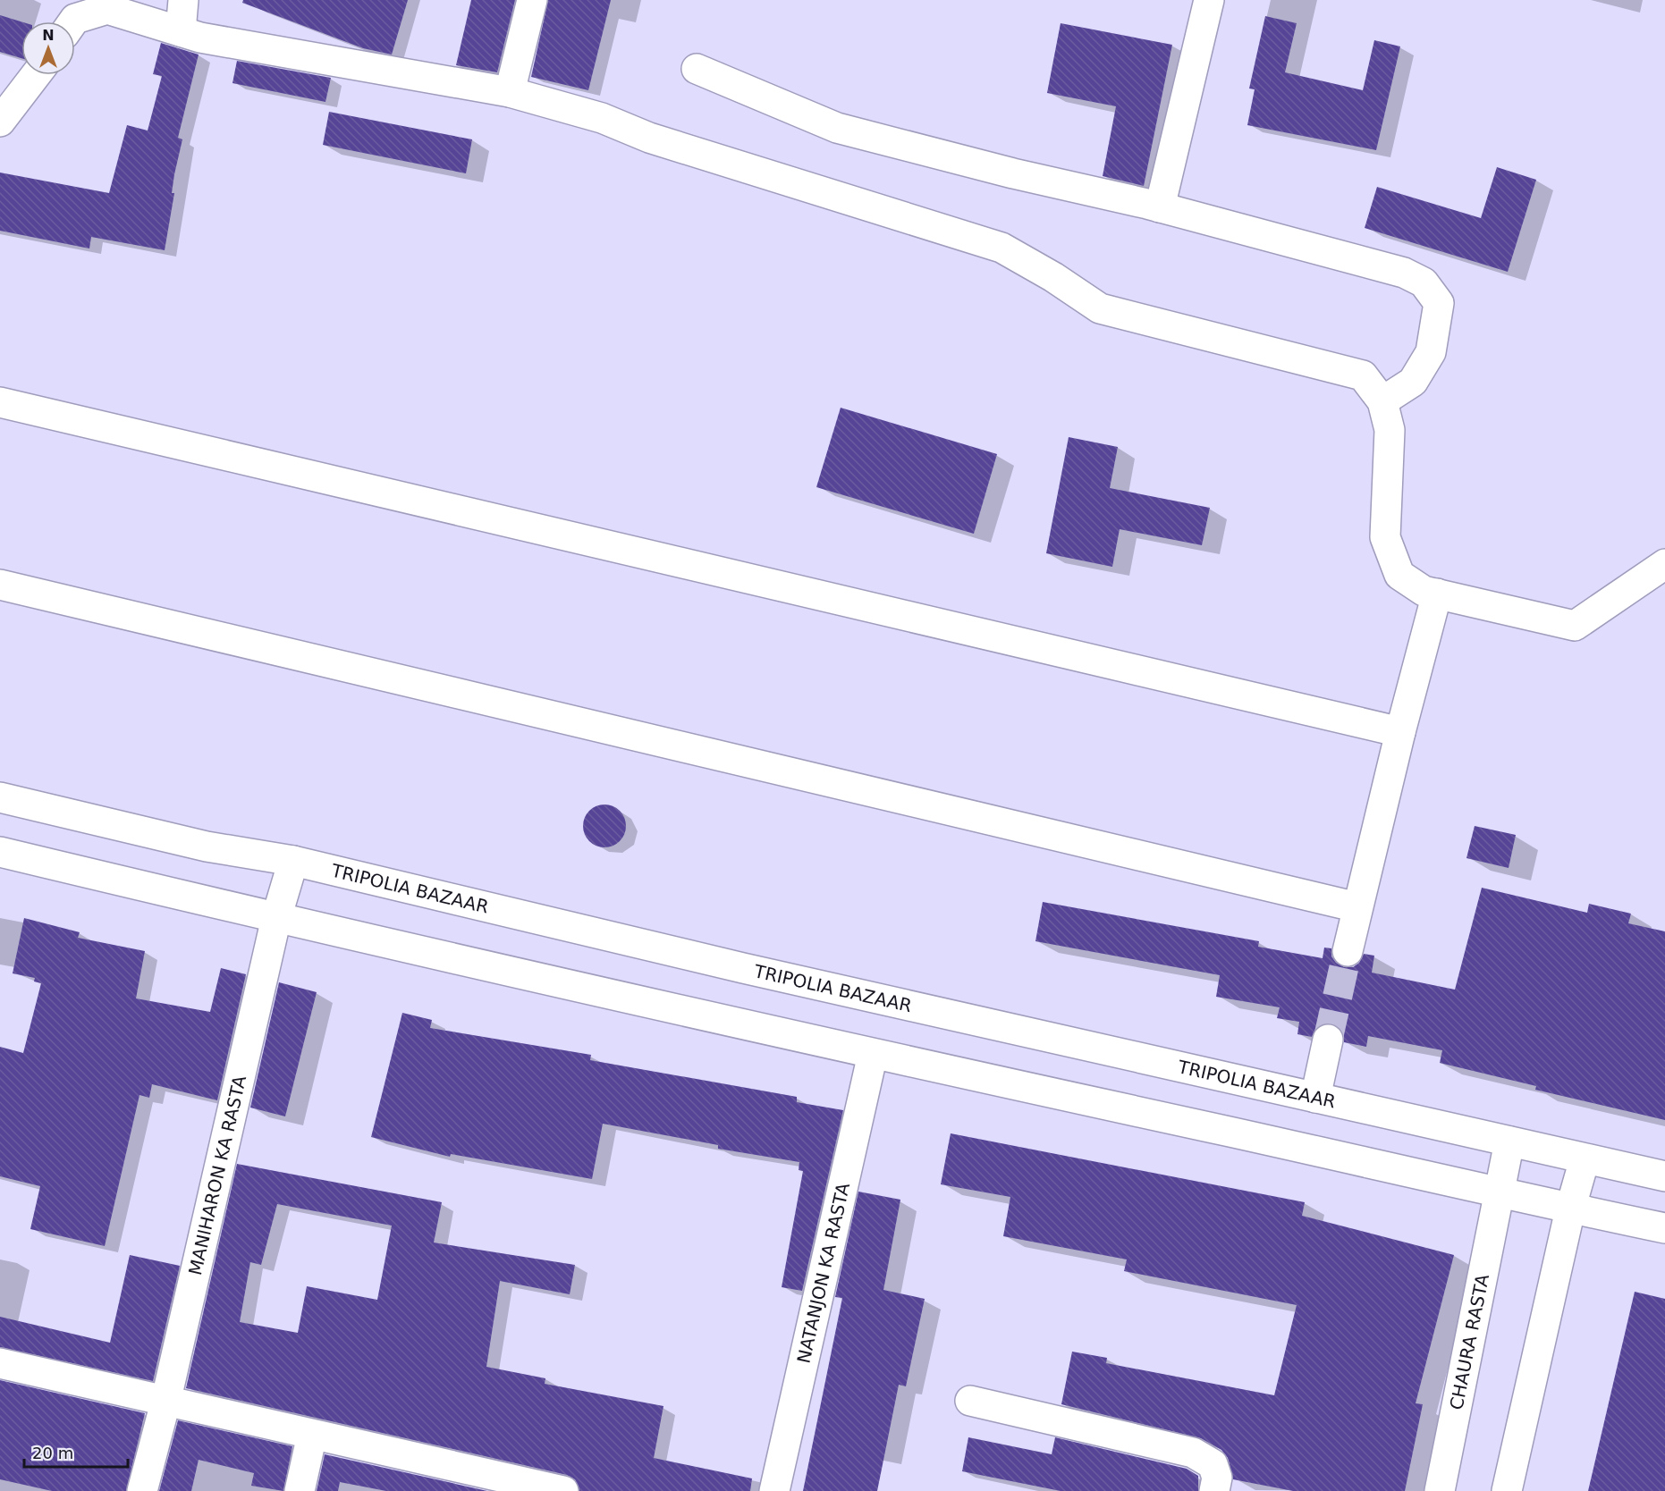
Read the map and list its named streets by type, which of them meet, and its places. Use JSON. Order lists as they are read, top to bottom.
{
  "streets": {
    "main road": [
      "TRIPOLIA BAZAAR",
      "MANIHARON KA RASTA",
      "NATANJON KA RASTA",
      "CHAURA RASTA"
    ]
  },
  "crossings": [
    ["TRIPOLIA BAZAAR", "MANIHARON KA RASTA"],
    ["TRIPOLIA BAZAAR", "CHAURA RASTA"]
  ],
  "scale_bar": "20 m",
  "north": "top"
}
